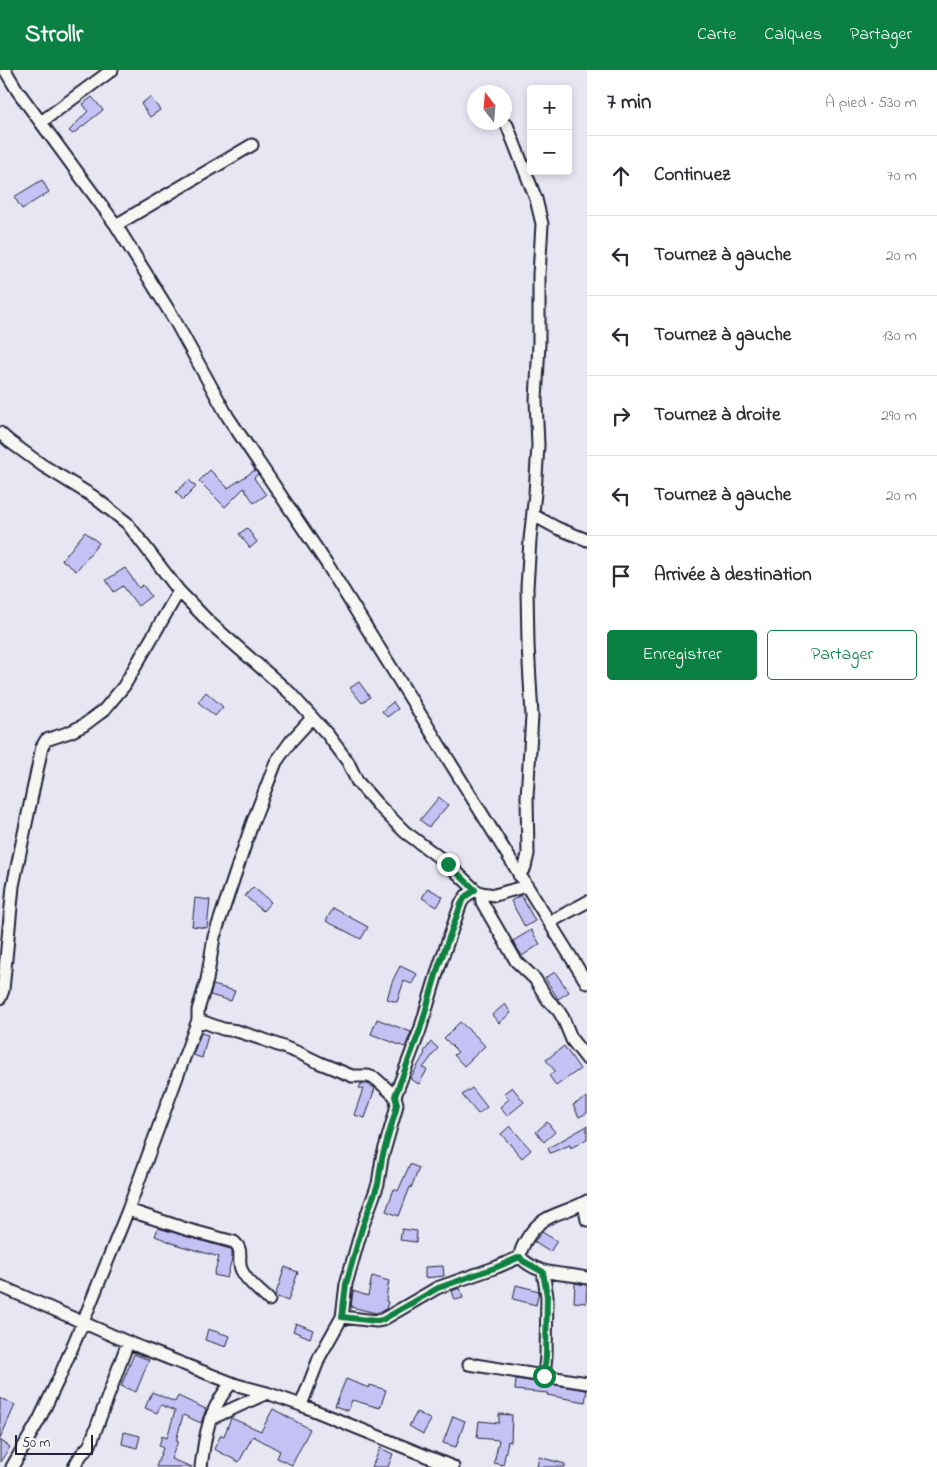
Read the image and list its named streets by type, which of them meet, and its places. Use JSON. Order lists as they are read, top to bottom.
{
  "scale_bar": "50 m",
  "north": "top",
  "page": {
    "header": "Strollr",
    "nav": ["Carte", "Calques", "Partager"],
    "heading": ["7 min", "À pied · 530 m"],
    "map_buttons": ["+", "−"],
    "list": [
      ["Continuez", "70 m"],
      ["Tournez à gauche", "20 m"],
      ["Tournez à gauche", "130 m"],
      ["Tournez à droite", "290 m"],
      ["Tournez à gauche", "20 m"],
      "Arrivée à destination"
    ],
    "buttons": ["Enregistrer", "Partager"],
    "scale": "50 m"
  }
}
